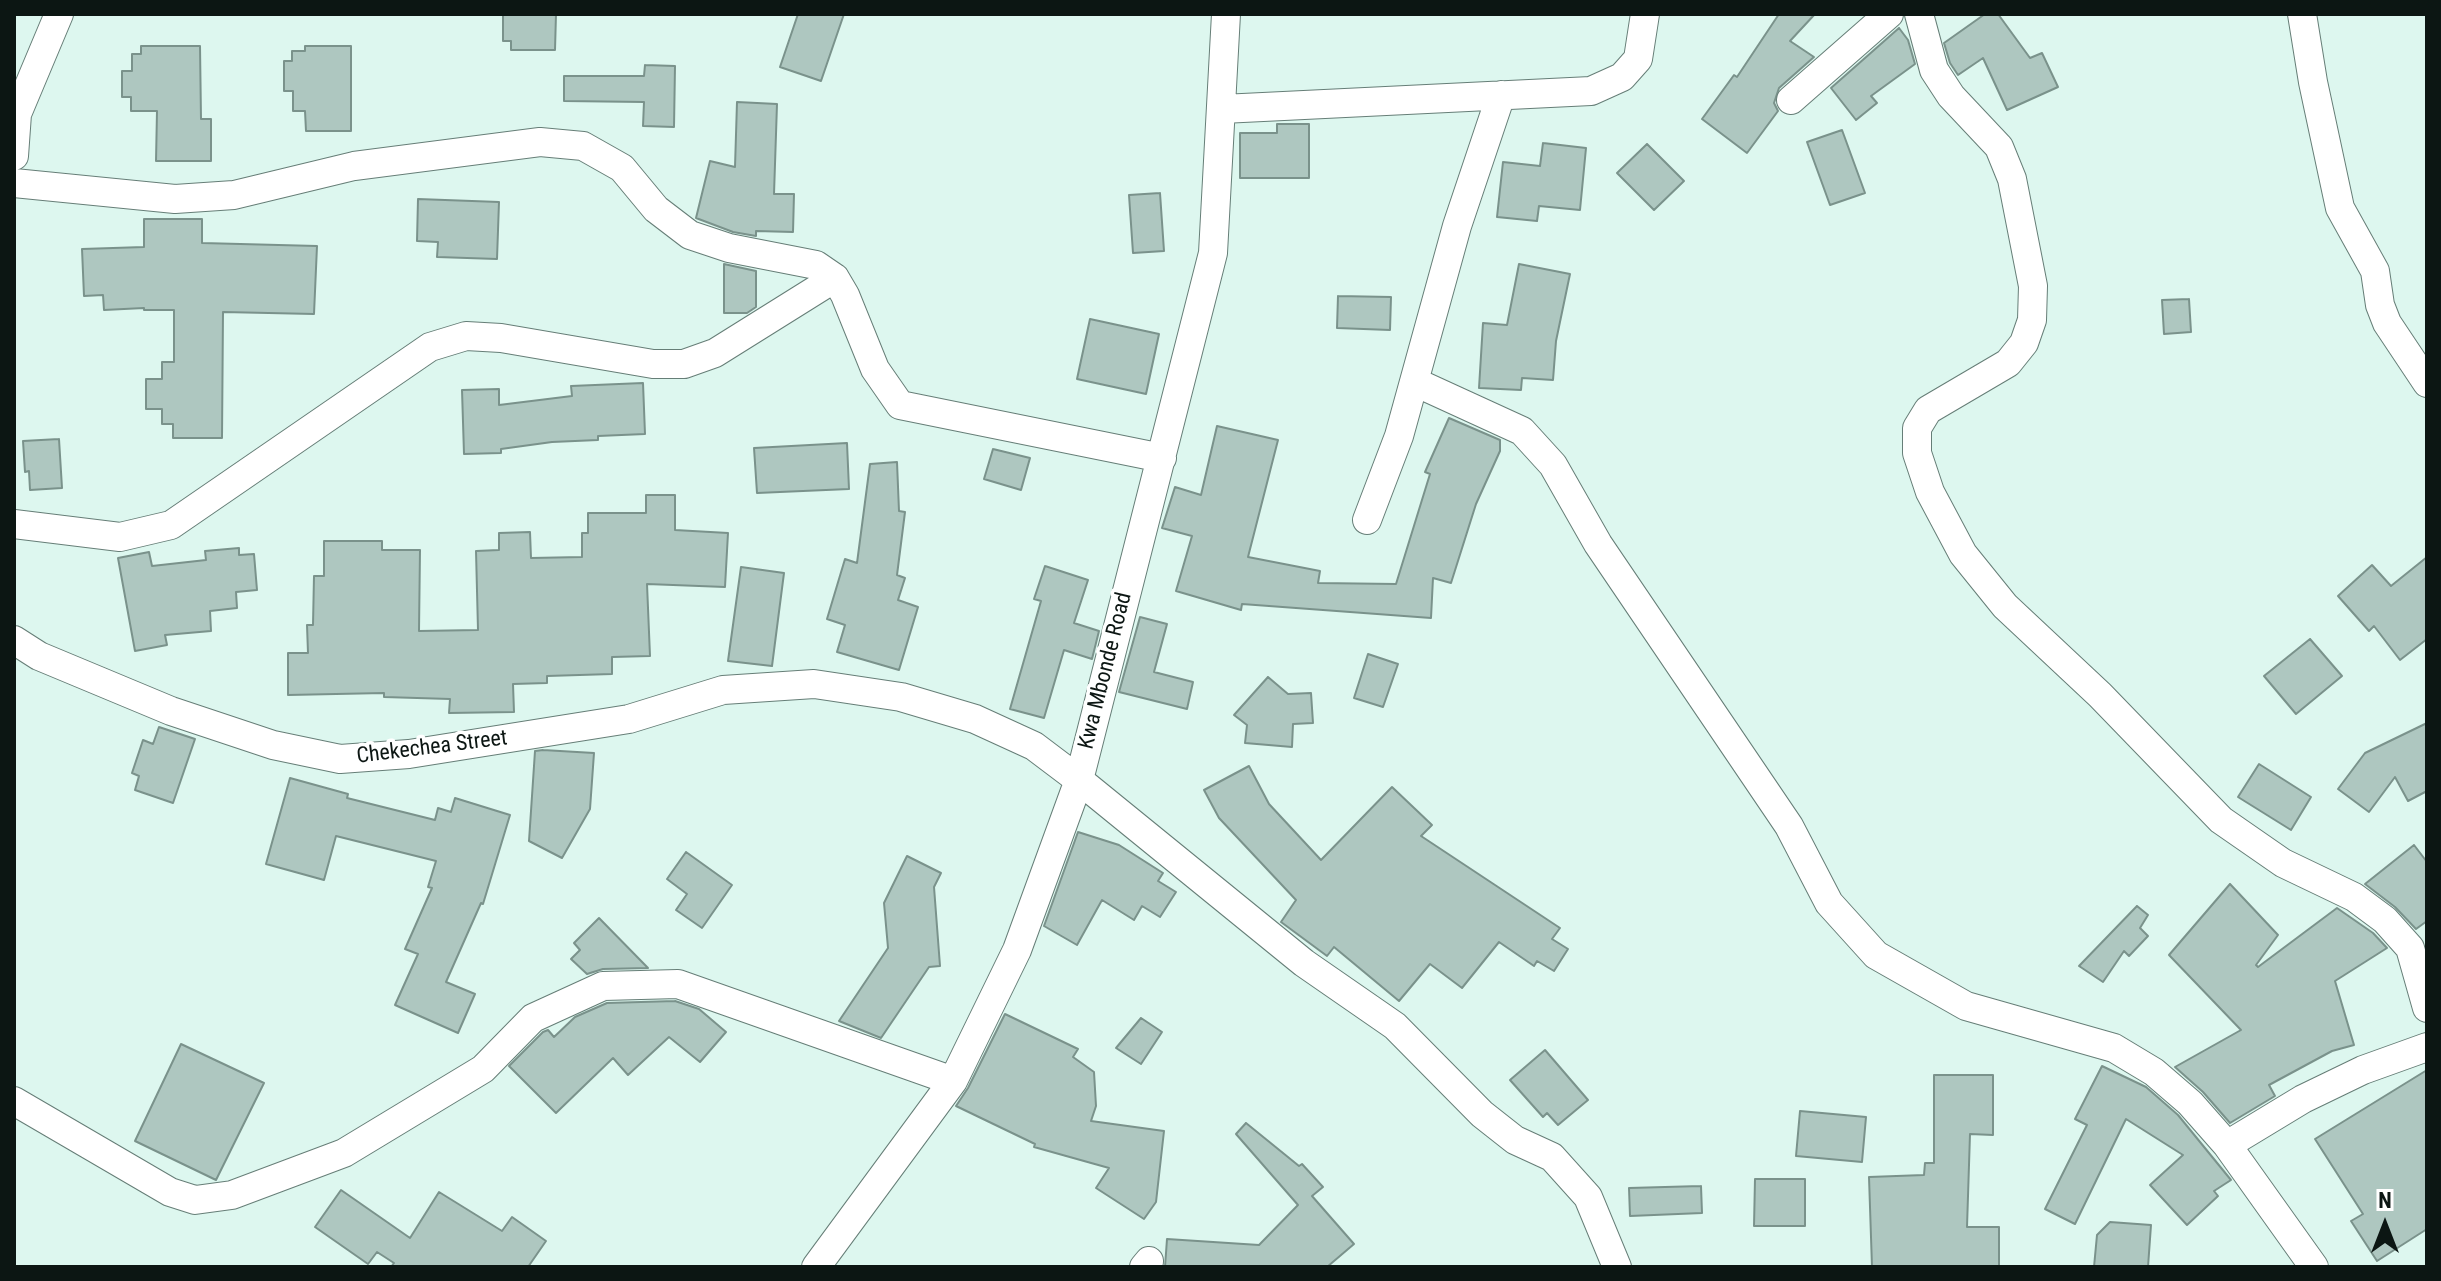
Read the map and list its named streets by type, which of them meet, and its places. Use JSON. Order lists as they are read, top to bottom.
{
  "streets": {
    "street": ["Kwa Mbonde Road", "Chekechea Street"]
  },
  "crossings": [
    ["Kwa Mbonde Road", "Chekechea Street"]
  ],
  "north": "top"
}
